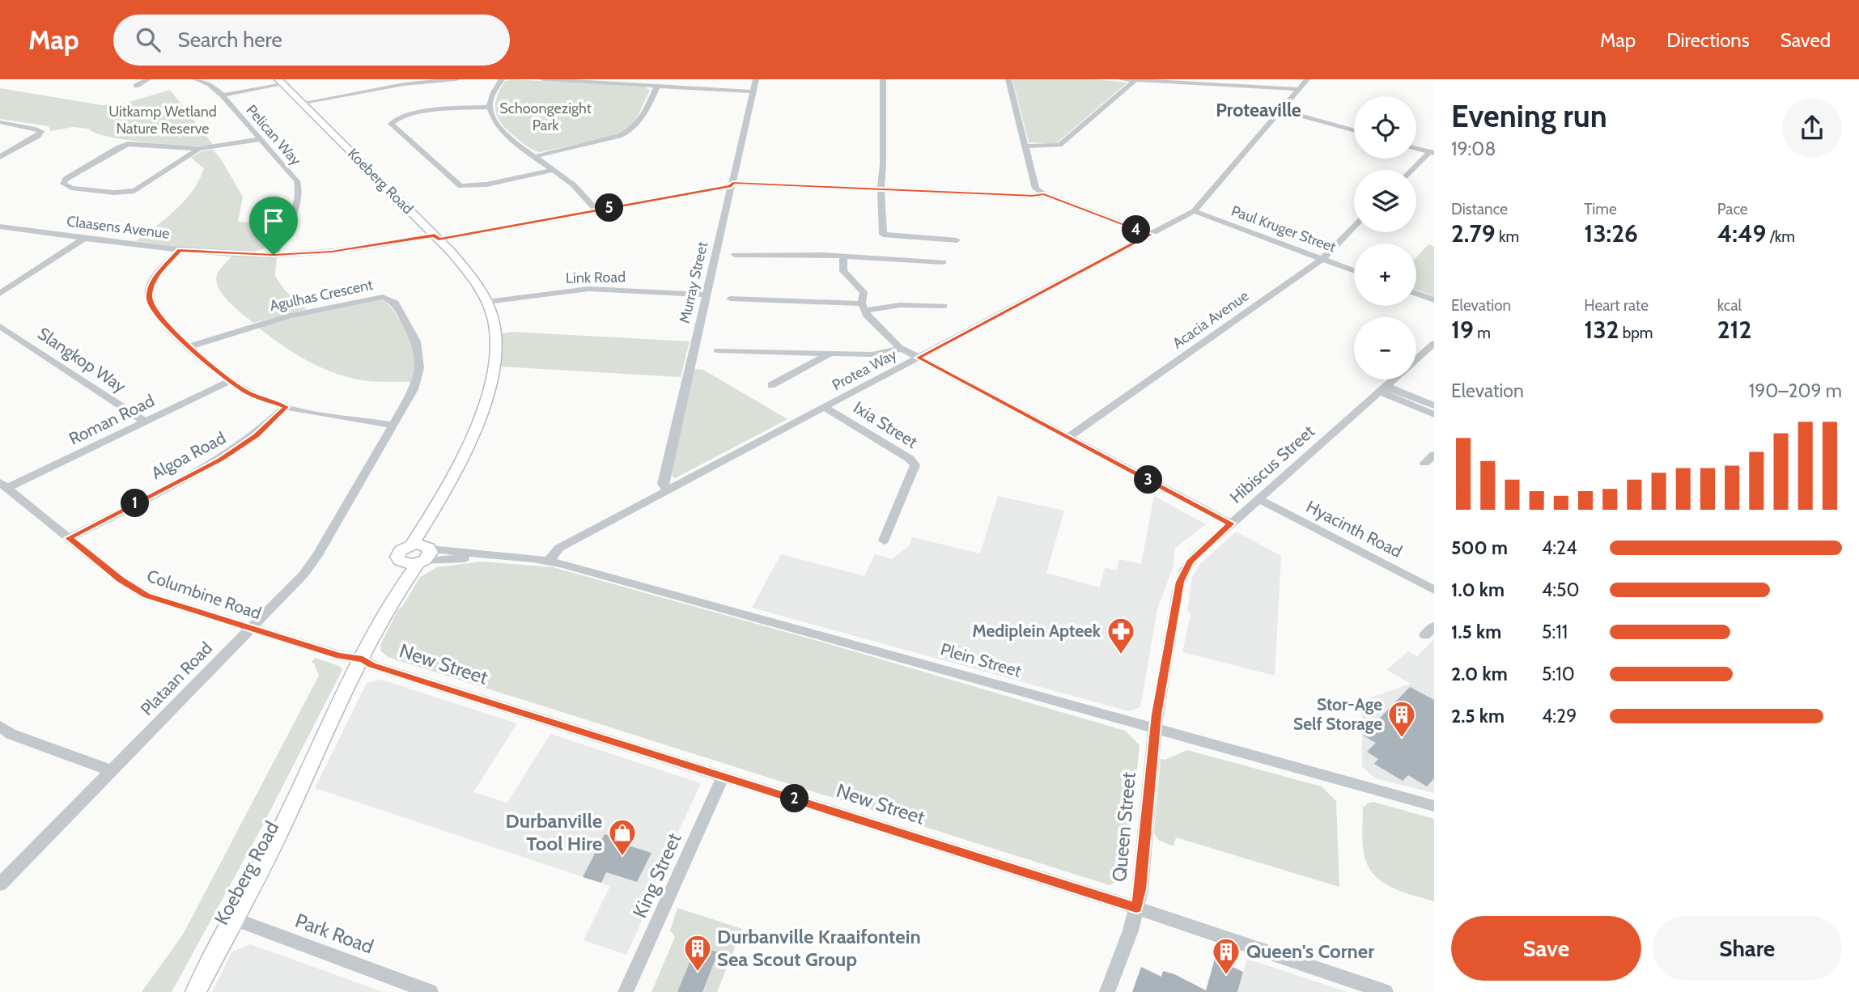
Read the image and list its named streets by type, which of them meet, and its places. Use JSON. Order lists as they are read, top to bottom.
{
  "streets": {
    "main road": ["Koeberg Road"],
    "street": [
      "Pelican Way",
      "Claasens Avenue",
      "Paul Kruger Street",
      "Link Road",
      "Murray Street",
      "Agulhas Crescent",
      "Acacia Avenue",
      "Slangkop Way",
      "Protea Way",
      "Roman Road",
      "Ixia Street",
      "Algoa Road",
      "Hibiscus Street",
      "Hyacinth Road",
      "Columbine Road",
      "Plein Street",
      "New Street",
      "Plataan Road",
      "Queen Street",
      "King Street",
      "Park Road"
    ]
  },
  "crossings": [
    ["Pelican Way", "Claasens Avenue"],
    ["Koeberg Road", "Claasens Avenue"],
    ["Koeberg Road", "Link Road"],
    ["Koeberg Road", "Columbine Road"],
    ["Koeberg Road", "Plein Street"],
    ["Koeberg Road", "New Street"],
    ["Koeberg Road", "Park Road"],
    ["Claasens Avenue", "Murray Street"],
    ["Paul Kruger Street", "Acacia Avenue"],
    ["Paul Kruger Street", "Protea Way"],
    ["Link Road", "Murray Street"],
    ["Murray Street", "Protea Way"],
    ["Agulhas Crescent", "Plataan Road"],
    ["Slangkop Way", "Roman Road"],
    ["Protea Way", "Ixia Street"],
    ["Protea Way", "Plein Street"],
    ["Roman Road", "Columbine Road"],
    ["Algoa Road", "Columbine Road"],
    ["Hibiscus Street", "Hyacinth Road"],
    ["Hibiscus Street", "Plein Street"],
    ["Hibiscus Street", "Queen Street"],
    ["Columbine Road", "New Street"],
    ["Columbine Road", "Plataan Road"],
    ["Plein Street", "Queen Street"],
    ["New Street", "Queen Street"],
    ["New Street", "King Street"]
  ],
  "districts": ["Proteaville"],
  "parks": ["Schoongezight Park", "Uitkamp Wetland Nature Reserve"],
  "places": {
    "pharmacy": ["Mediplein Apteek"],
    "building": ["Stor-Age Self Storage", "Durbanville Kraaifontein Sea Scout Group", "Queen's Corner"],
    "shop": ["Durbanville Tool Hire"]
  },
  "page": {
    "header": "Map",
    "search": "Search here",
    "nav": ["Map", "Directions", "Saved"],
    "heading": ["Evening run", "19:08"],
    "map_buttons": ["+", "−"],
    "stats": [
      ["Distance", "2.79 km"],
      ["Time", "13:26"],
      ["Pace", "4:49 /km"],
      ["Elevation", "19 m"],
      ["Heart rate", "132 bpm"],
      ["kcal", "212"]
    ],
    "pins": [
      "5",
      "4",
      "3",
      "1",
      "2"
    ],
    "chart": ["Elevation", "190–209 m"],
    "list": [
      {
        "name": "500 m",
        "note": "4:24"
      },
      {
        "name": "1.0 km",
        "note": "4:50"
      },
      {
        "name": "1.5 km",
        "note": "5:11"
      },
      {
        "name": "2.0 km",
        "note": "5:10"
      },
      {
        "name": "2.5 km",
        "note": "4:29"
      }
    ],
    "buttons": ["Save", "Share"]
  }
}
